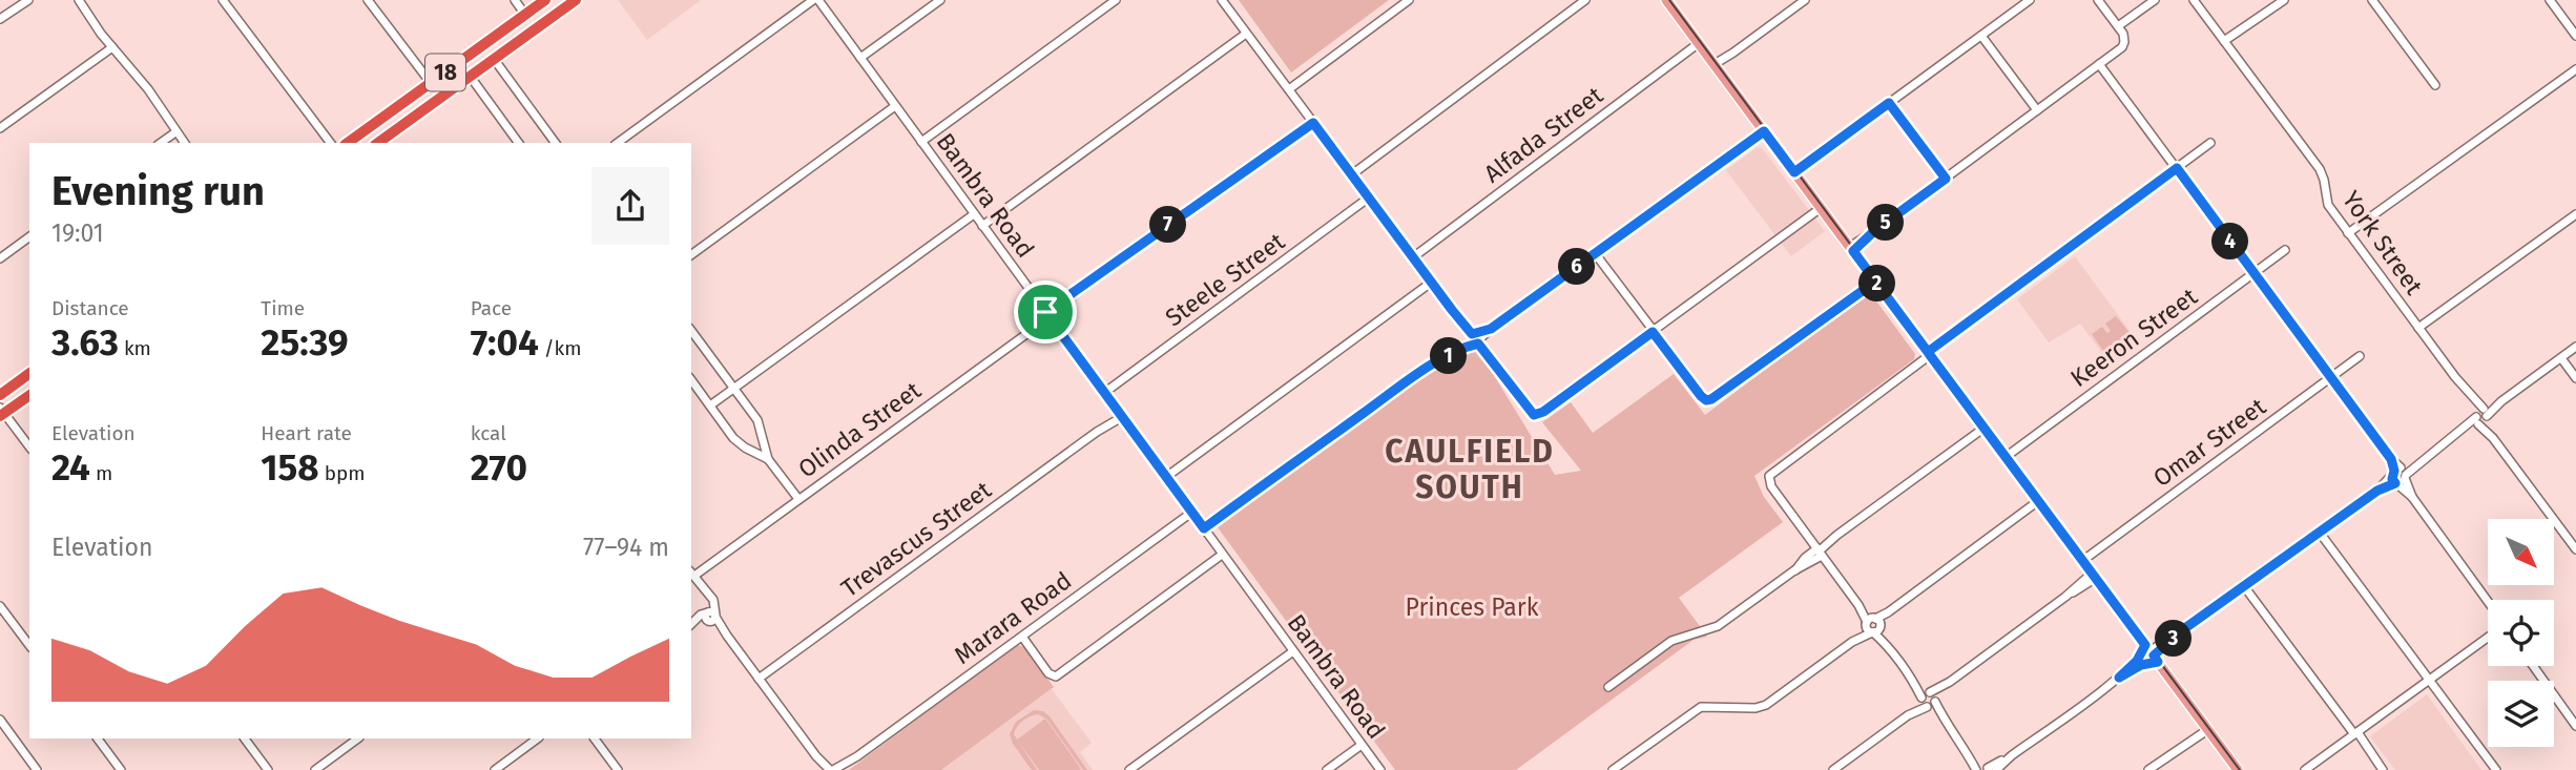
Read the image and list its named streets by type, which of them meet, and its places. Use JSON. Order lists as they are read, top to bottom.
{
  "streets": {
    "highway": ["18"],
    "street": [
      "Alfada Street",
      "Bambra Road",
      "York Street",
      "Steele Street",
      "Keeron Street",
      "Olinda Street",
      "Omar Street",
      "Trevascus Street",
      "Marara Road"
    ]
  },
  "crossings": [
    ["Bambra Road", "Steele Street"],
    ["Bambra Road", "Olinda Street"],
    ["Bambra Road", "Trevascus Street"],
    ["Bambra Road", "Marara Road"]
  ],
  "districts": ["CAULFIELD SOUTH"],
  "parks": ["Princes Park"],
  "north": "bottom right",
  "page": {
    "heading": ["Evening run", "19:01"],
    "pins": [
      "5",
      "7",
      "4",
      "6",
      "2",
      "1",
      "3"
    ],
    "stats": [
      ["Distance", "3.63 km"],
      ["Time", "25:39"],
      ["Pace", "7:04 /km"],
      ["Elevation", "24 m"],
      ["Heart rate", "158 bpm"],
      ["kcal", "270"]
    ],
    "chart": ["Elevation", "77–94 m"]
  }
}
